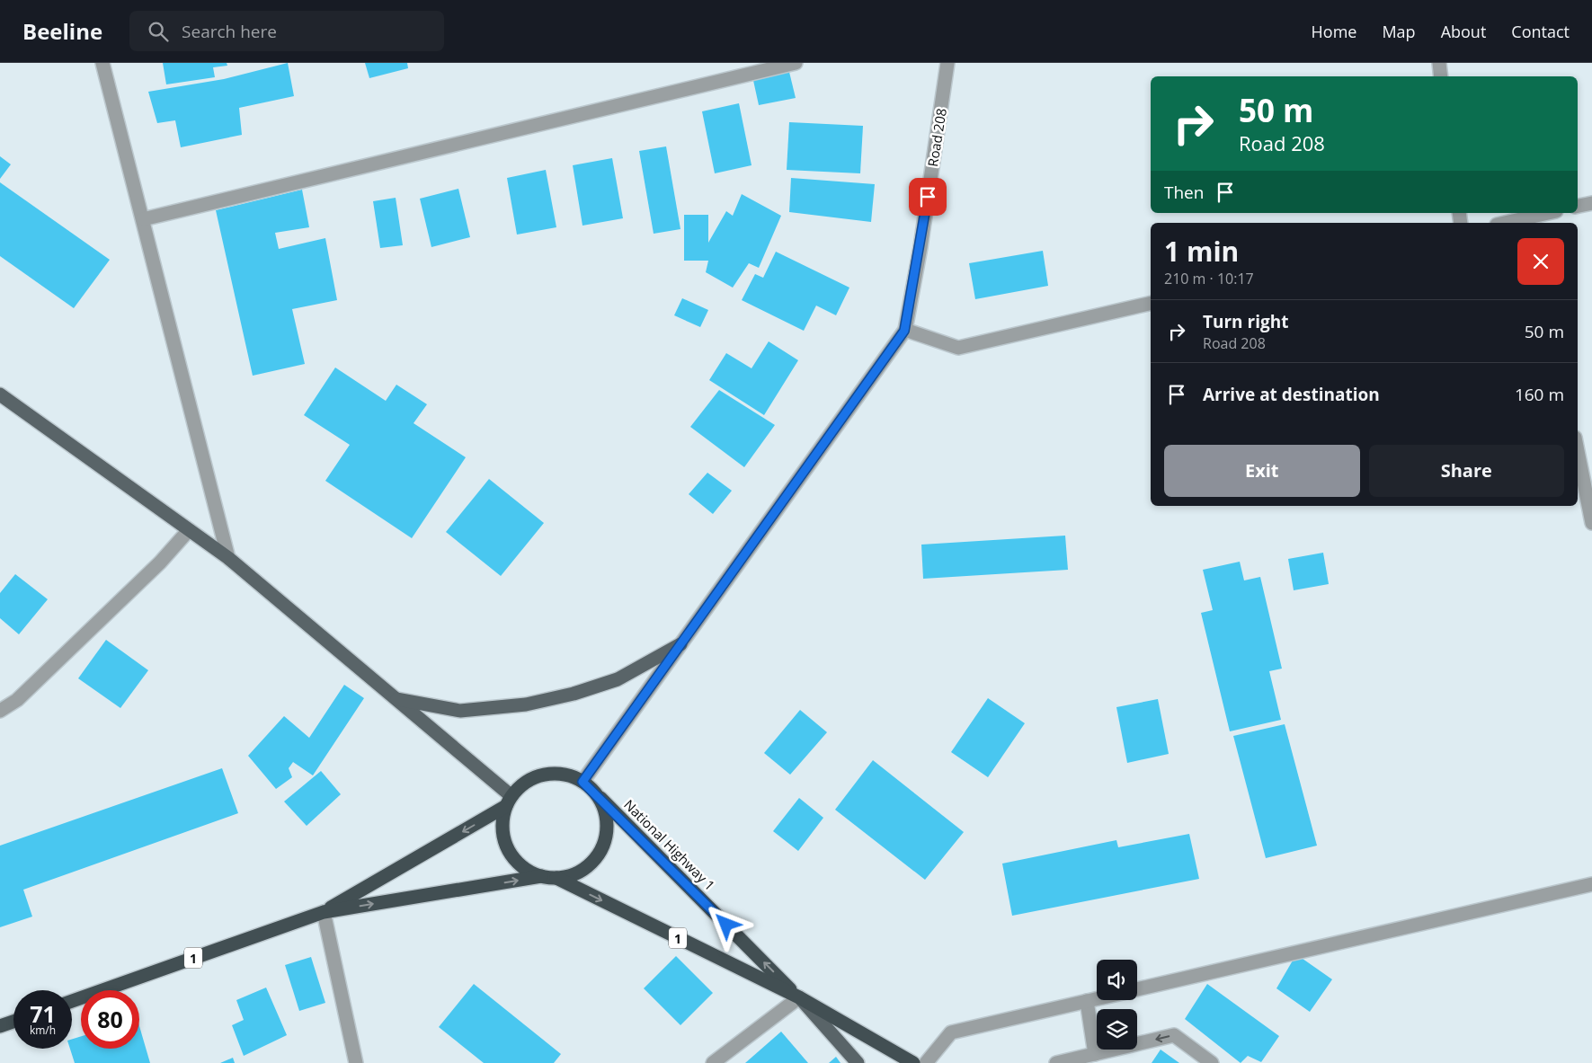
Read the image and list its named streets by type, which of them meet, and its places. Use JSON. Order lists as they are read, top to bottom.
{
  "streets": {
    "highway": ["National Highway 1", "1"],
    "street": ["Road 208"]
  },
  "crossings": [
    ["Road 208", "National Highway 1"],
    ["Road 208", "1"],
    ["National Highway 1", "1"]
  ],
  "page": {
    "header": "Beeline",
    "search": "Search here",
    "nav": [
      "Home",
      "Map",
      "About",
      "Contact"
    ],
    "turn": ["50 m", "Road 208"],
    "then": "Then",
    "heading": ["1 min", "210 m · 10:17"],
    "list": [
      {
        "name": "Turn right",
        "note": "Road 208",
        "value": "50 m"
      },
      {
        "name": "Arrive at destination",
        "value": "160 m"
      }
    ],
    "buttons": ["Exit", "Share"],
    "speed": "71 km/h",
    "limit": "80"
  }
}
